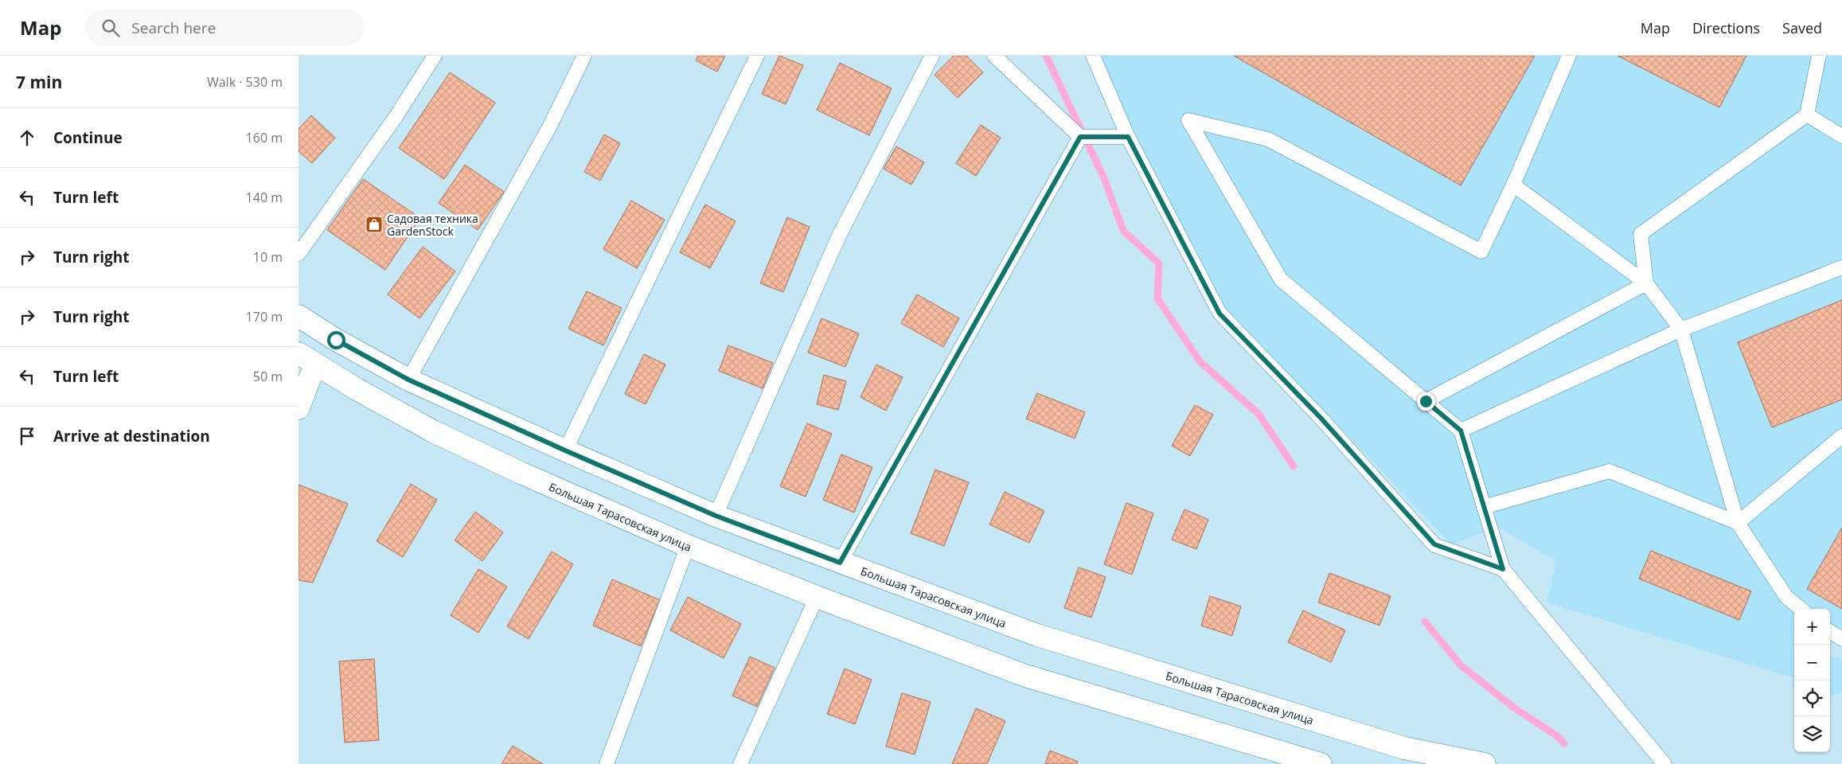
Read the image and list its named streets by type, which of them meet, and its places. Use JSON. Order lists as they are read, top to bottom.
{
  "streets": {
    "street": ["Большая Тарасовская улица"]
  },
  "places": {
    "shop": ["Садовая техника GardenStock"]
  },
  "page": {
    "header": "Map",
    "search": "Search here",
    "nav": ["Map", "Directions", "Saved"],
    "heading": ["7 min", "Walk · 530 m"],
    "list": [
      ["Continue", "160 m"],
      ["Turn left", "140 m"],
      ["Turn right", "10 m"],
      ["Turn right", "170 m"],
      ["Turn left", "50 m"],
      "Arrive at destination"
    ],
    "map_buttons": ["+", "−"]
  }
}
